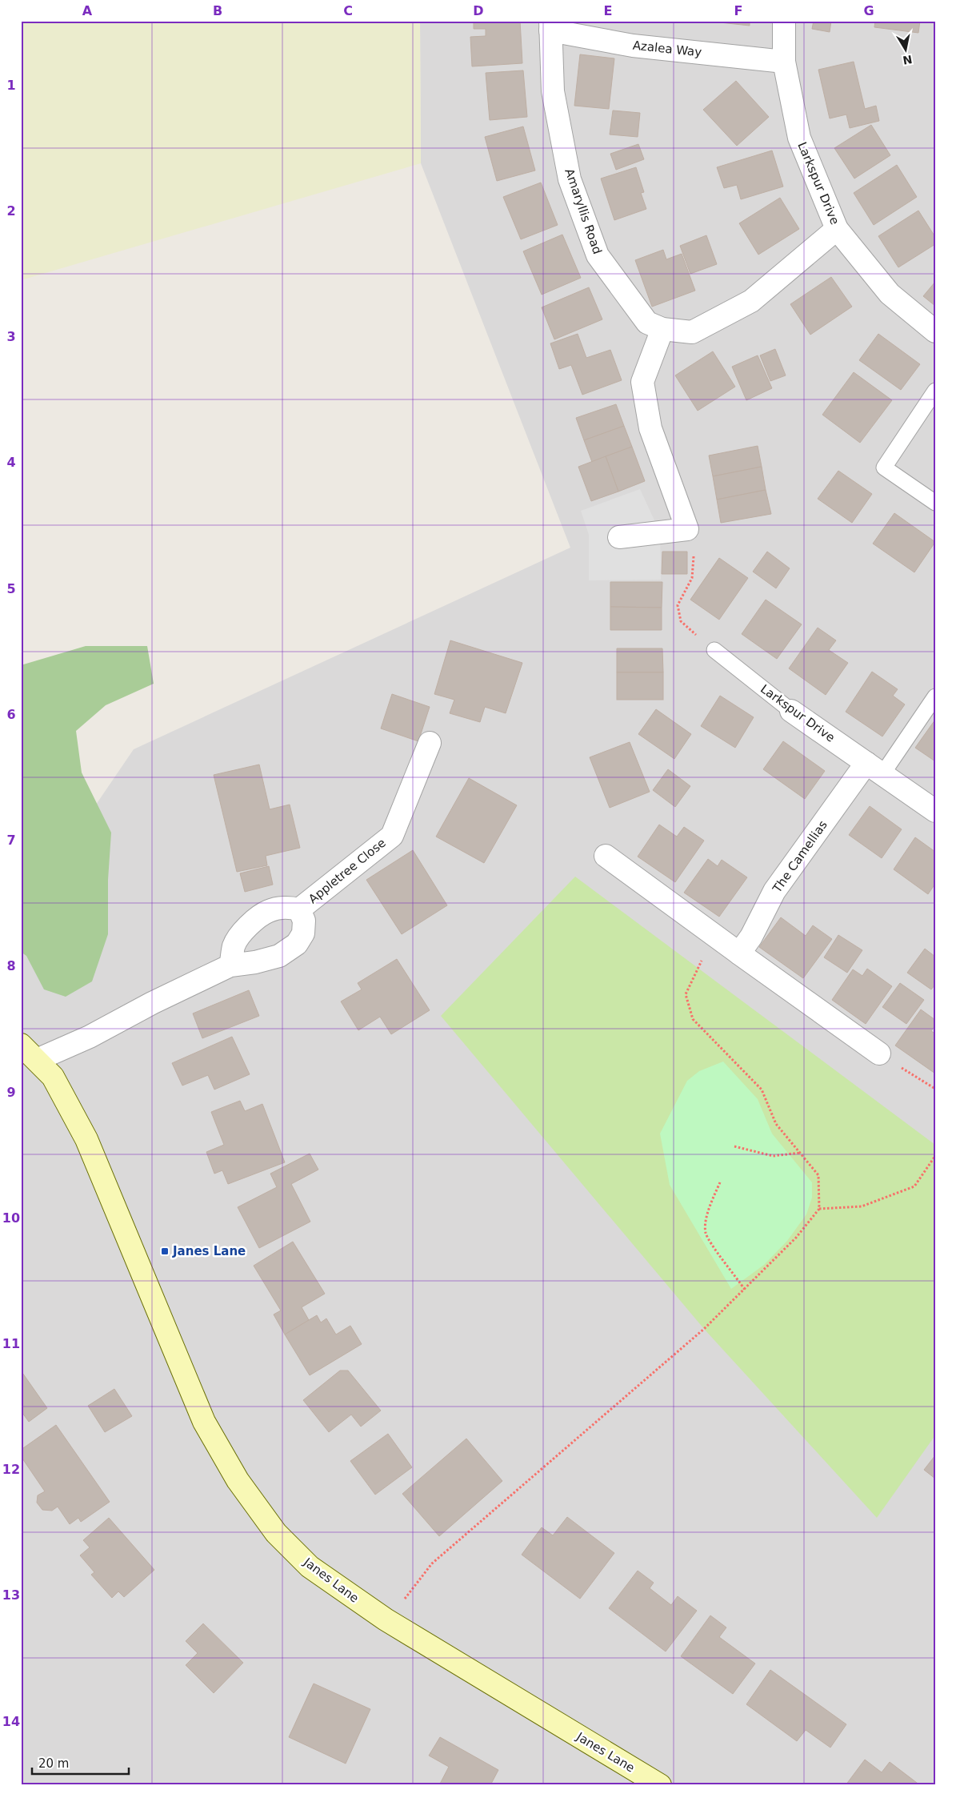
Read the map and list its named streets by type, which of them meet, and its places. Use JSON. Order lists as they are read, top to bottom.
{
  "streets": {
    "street": [
      "Azalea Way",
      "Larkspur Drive",
      "Amaryllis Road",
      "The Camellias",
      "Appletree Close",
      "Janes Lane"
    ]
  },
  "crossings": [
    ["Azalea Way", "Larkspur Drive"],
    ["Azalea Way", "Amaryllis Road"],
    ["Larkspur Drive", "Amaryllis Road"],
    ["Larkspur Drive", "The Camellias"],
    ["Appletree Close", "Janes Lane"]
  ],
  "places": {
    "transit": ["Janes Lane"]
  },
  "scale_bar": "20 m",
  "north": "bottom",
  "grid": {
    "columns": [
      "A",
      "B",
      "C",
      "D",
      "E",
      "F",
      "G"
    ],
    "rows": [
      "1",
      "2",
      "3",
      "4",
      "5",
      "6",
      "7",
      "8",
      "9",
      "10",
      "11",
      "12",
      "13",
      "14"
    ]
  }
}
